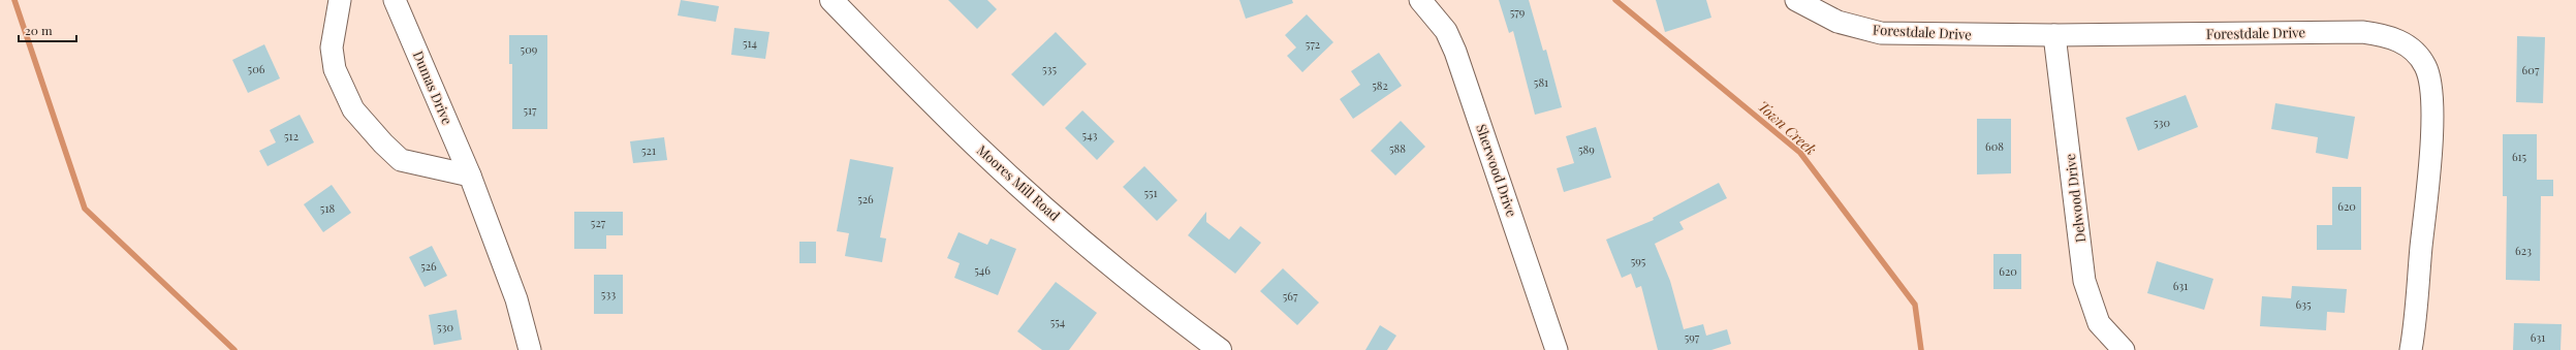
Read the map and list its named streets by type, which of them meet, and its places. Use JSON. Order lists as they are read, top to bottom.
{
  "streets": {
    "street": [
      "Forestdale Drive",
      "Dumas Drive",
      "Sherwood Drive",
      "Moores Mill Road",
      "Delwood Drive"
    ]
  },
  "crossings": [
    ["Forestdale Drive", "Delwood Drive"]
  ],
  "water": ["Town Creek"],
  "house_numbers": [
    "579",
    "514",
    "572",
    "509",
    "506",
    "535",
    "607",
    "581",
    "582",
    "517",
    "530",
    "543",
    "512",
    "608",
    "588",
    "589",
    "521",
    "615",
    "551",
    "526",
    "620",
    "518",
    "527",
    "623",
    "595",
    "526",
    "546",
    "620",
    "631",
    "533",
    "567",
    "635",
    "554",
    "530",
    "597",
    "631"
  ],
  "scale_bar": "20 m"
}
